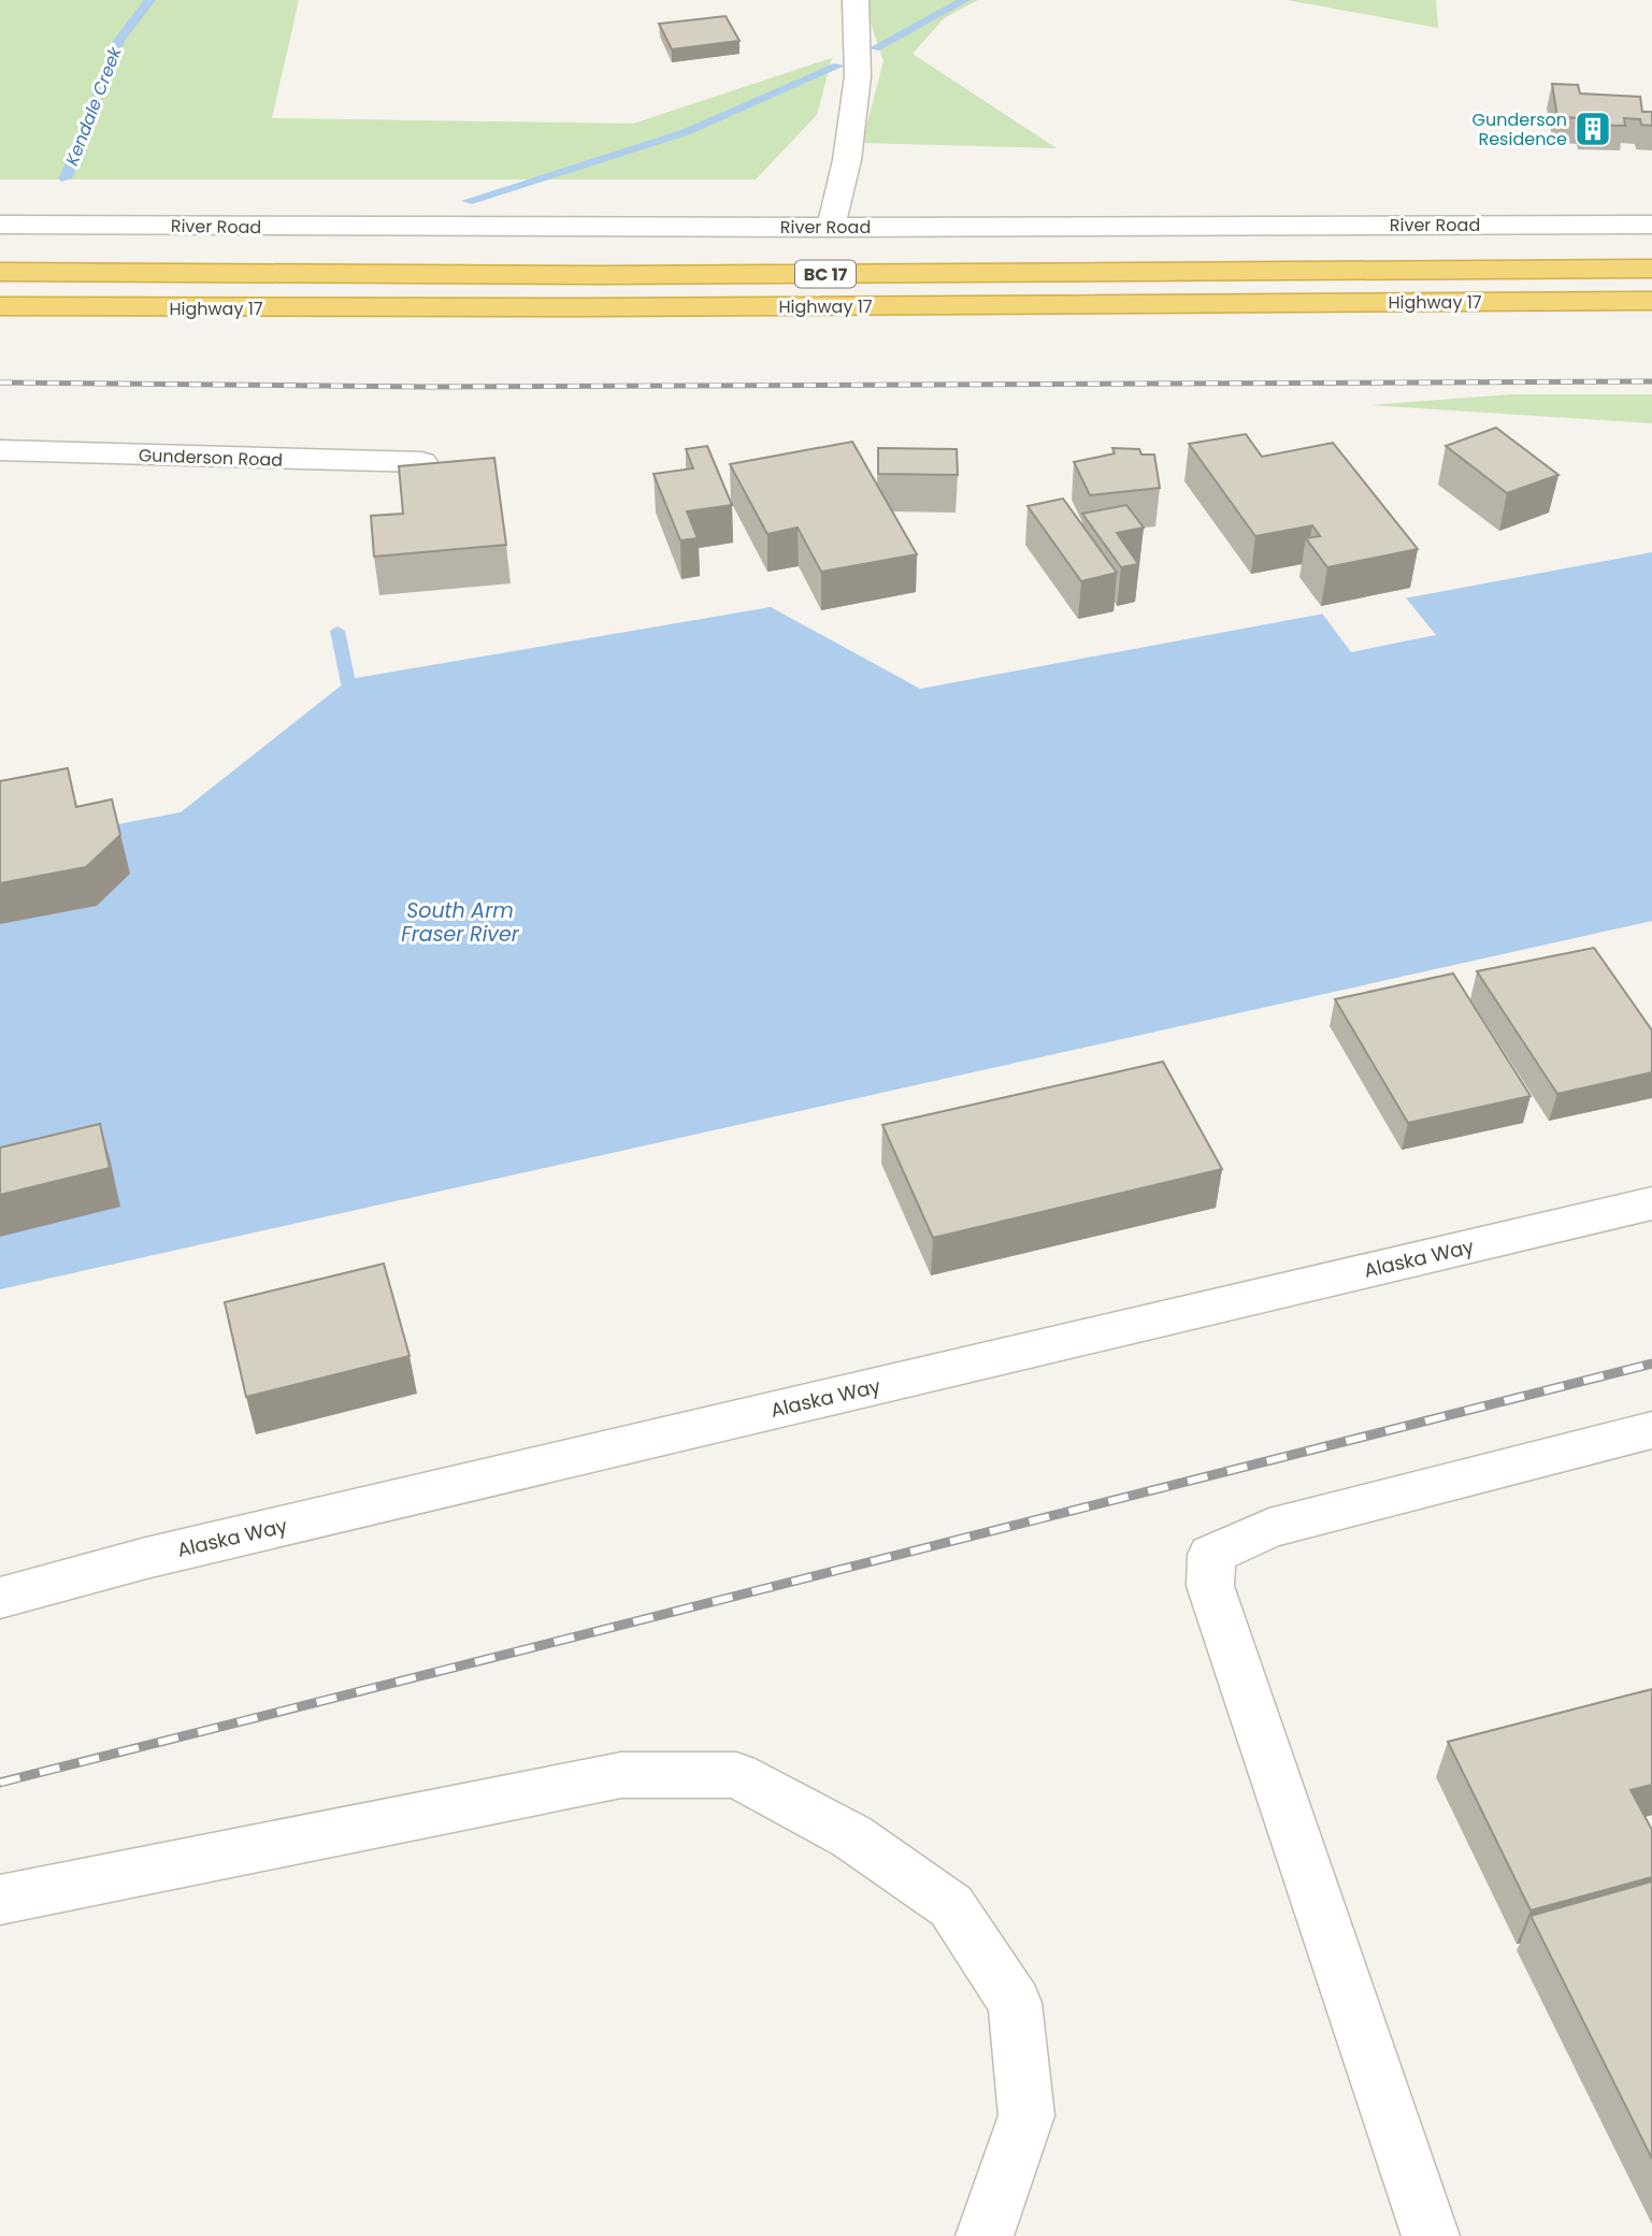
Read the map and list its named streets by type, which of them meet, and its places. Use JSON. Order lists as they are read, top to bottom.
{
  "streets": {
    "highway": ["BC 17", "Highway 17"],
    "street": ["River Road", "Gunderson Road", "Alaska Way"]
  },
  "water": ["Kendale Creek", "South Arm Fraser River"],
  "places": {
    "building": ["Gunderson Residence"]
  }
}
